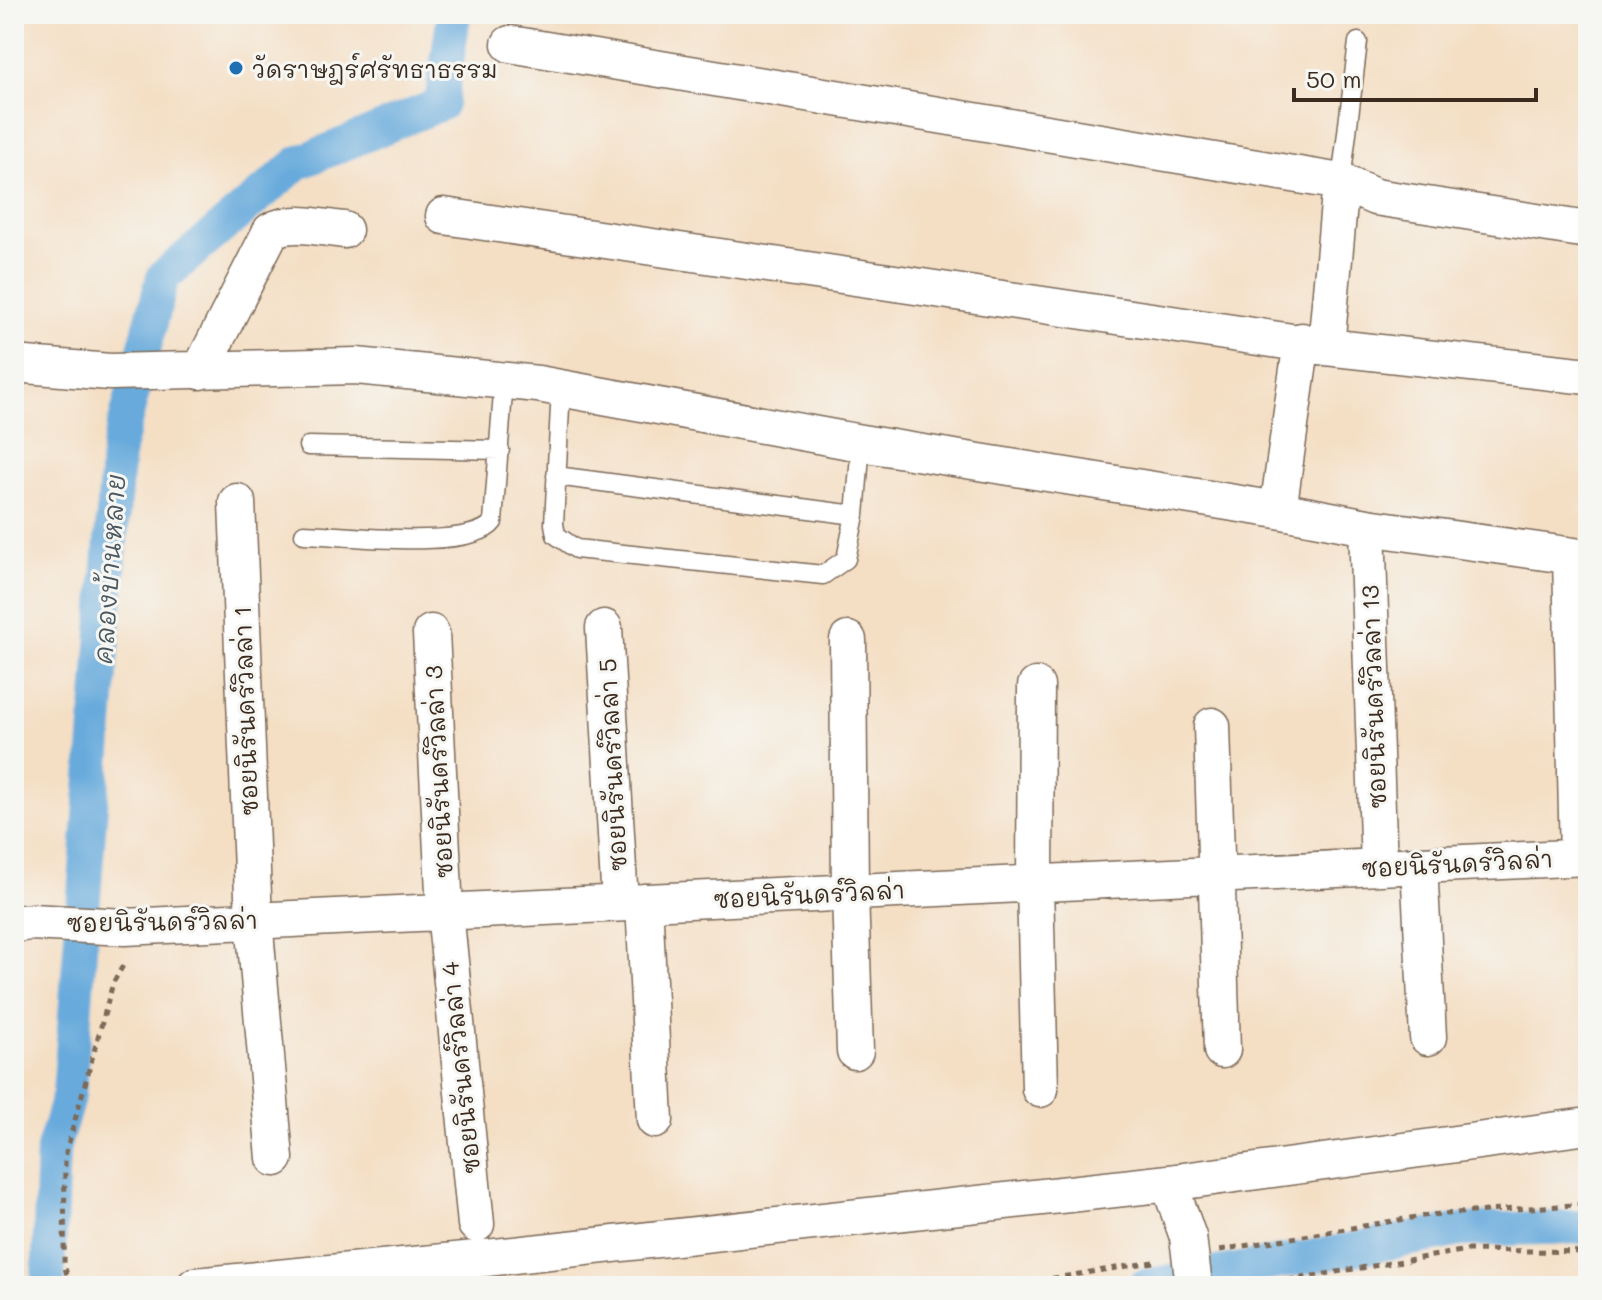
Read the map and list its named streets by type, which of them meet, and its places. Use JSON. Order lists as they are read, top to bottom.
{
  "streets": {
    "street": [
      "ซอยนิรันดร์วิลล่า 13",
      "ซอยนิรันดร์วิลล่า 1",
      "ซอยนิรันดร์วิลล่า 5",
      "ซอยนิรันดร์วิลล่า 3",
      "ซอยนิรันดร์วิลล่า",
      "ซอยนิรันดร์วิลล่า 4"
    ]
  },
  "crossings": [
    ["ซอยนิรันดร์วิลล่า 13", "ซอยนิรันดร์วิลล่า"],
    ["ซอยนิรันดร์วิลล่า 1", "ซอยนิรันดร์วิลล่า"],
    ["ซอยนิรันดร์วิลล่า 5", "ซอยนิรันดร์วิลล่า"],
    ["ซอยนิรันดร์วิลล่า 3", "ซอยนิรันดร์วิลล่า"],
    ["ซอยนิรันดร์วิลล่า 3", "ซอยนิรันดร์วิลล่า 4"],
    ["ซอยนิรันดร์วิลล่า", "ซอยนิรันดร์วิลล่า 4"]
  ],
  "water": ["คลองบ้านหลาย"],
  "places": ["วัดราษฎร์ศรัทธาธรรม"],
  "scale_bar": "50 m"
}
